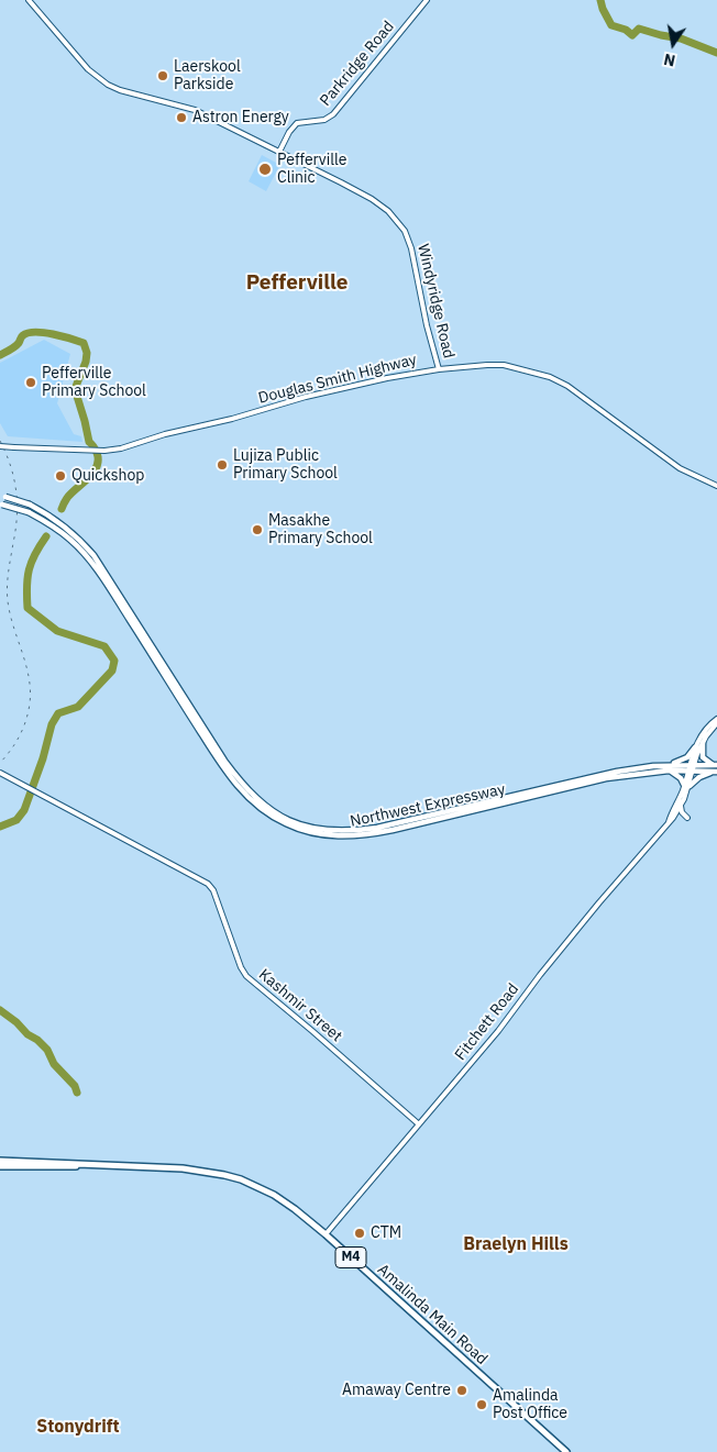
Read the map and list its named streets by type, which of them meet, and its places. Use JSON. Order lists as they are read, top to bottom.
{
  "streets": {
    "main road": ["Northwest Expressway", "M4", "Amalinda Main Road"],
    "street": [
      "Parkridge Road",
      "Windyridge Road",
      "Douglas Smith Highway",
      "Kashmir Street",
      "Fitchett Road"
    ]
  },
  "crossings": [
    ["Parkridge Road", "Windyridge Road"],
    ["Windyridge Road", "Douglas Smith Highway"],
    ["Northwest Expressway", "Fitchett Road"],
    ["Kashmir Street", "Fitchett Road"],
    ["Fitchett Road", "Amalinda Main Road"]
  ],
  "districts": ["Pefferville", "Braelyn Hills", "Stonydrift"],
  "places": [
    "Laerskool Parkside",
    "Astron Energy",
    "Pefferville Clinic",
    "Pefferville Primary School",
    "Lujiza Public Primary School",
    "Quickshop",
    "Masakhe Primary School",
    "CTM",
    "Amaway Centre",
    "Amalinda Post Office"
  ],
  "north": "bottom"
}
